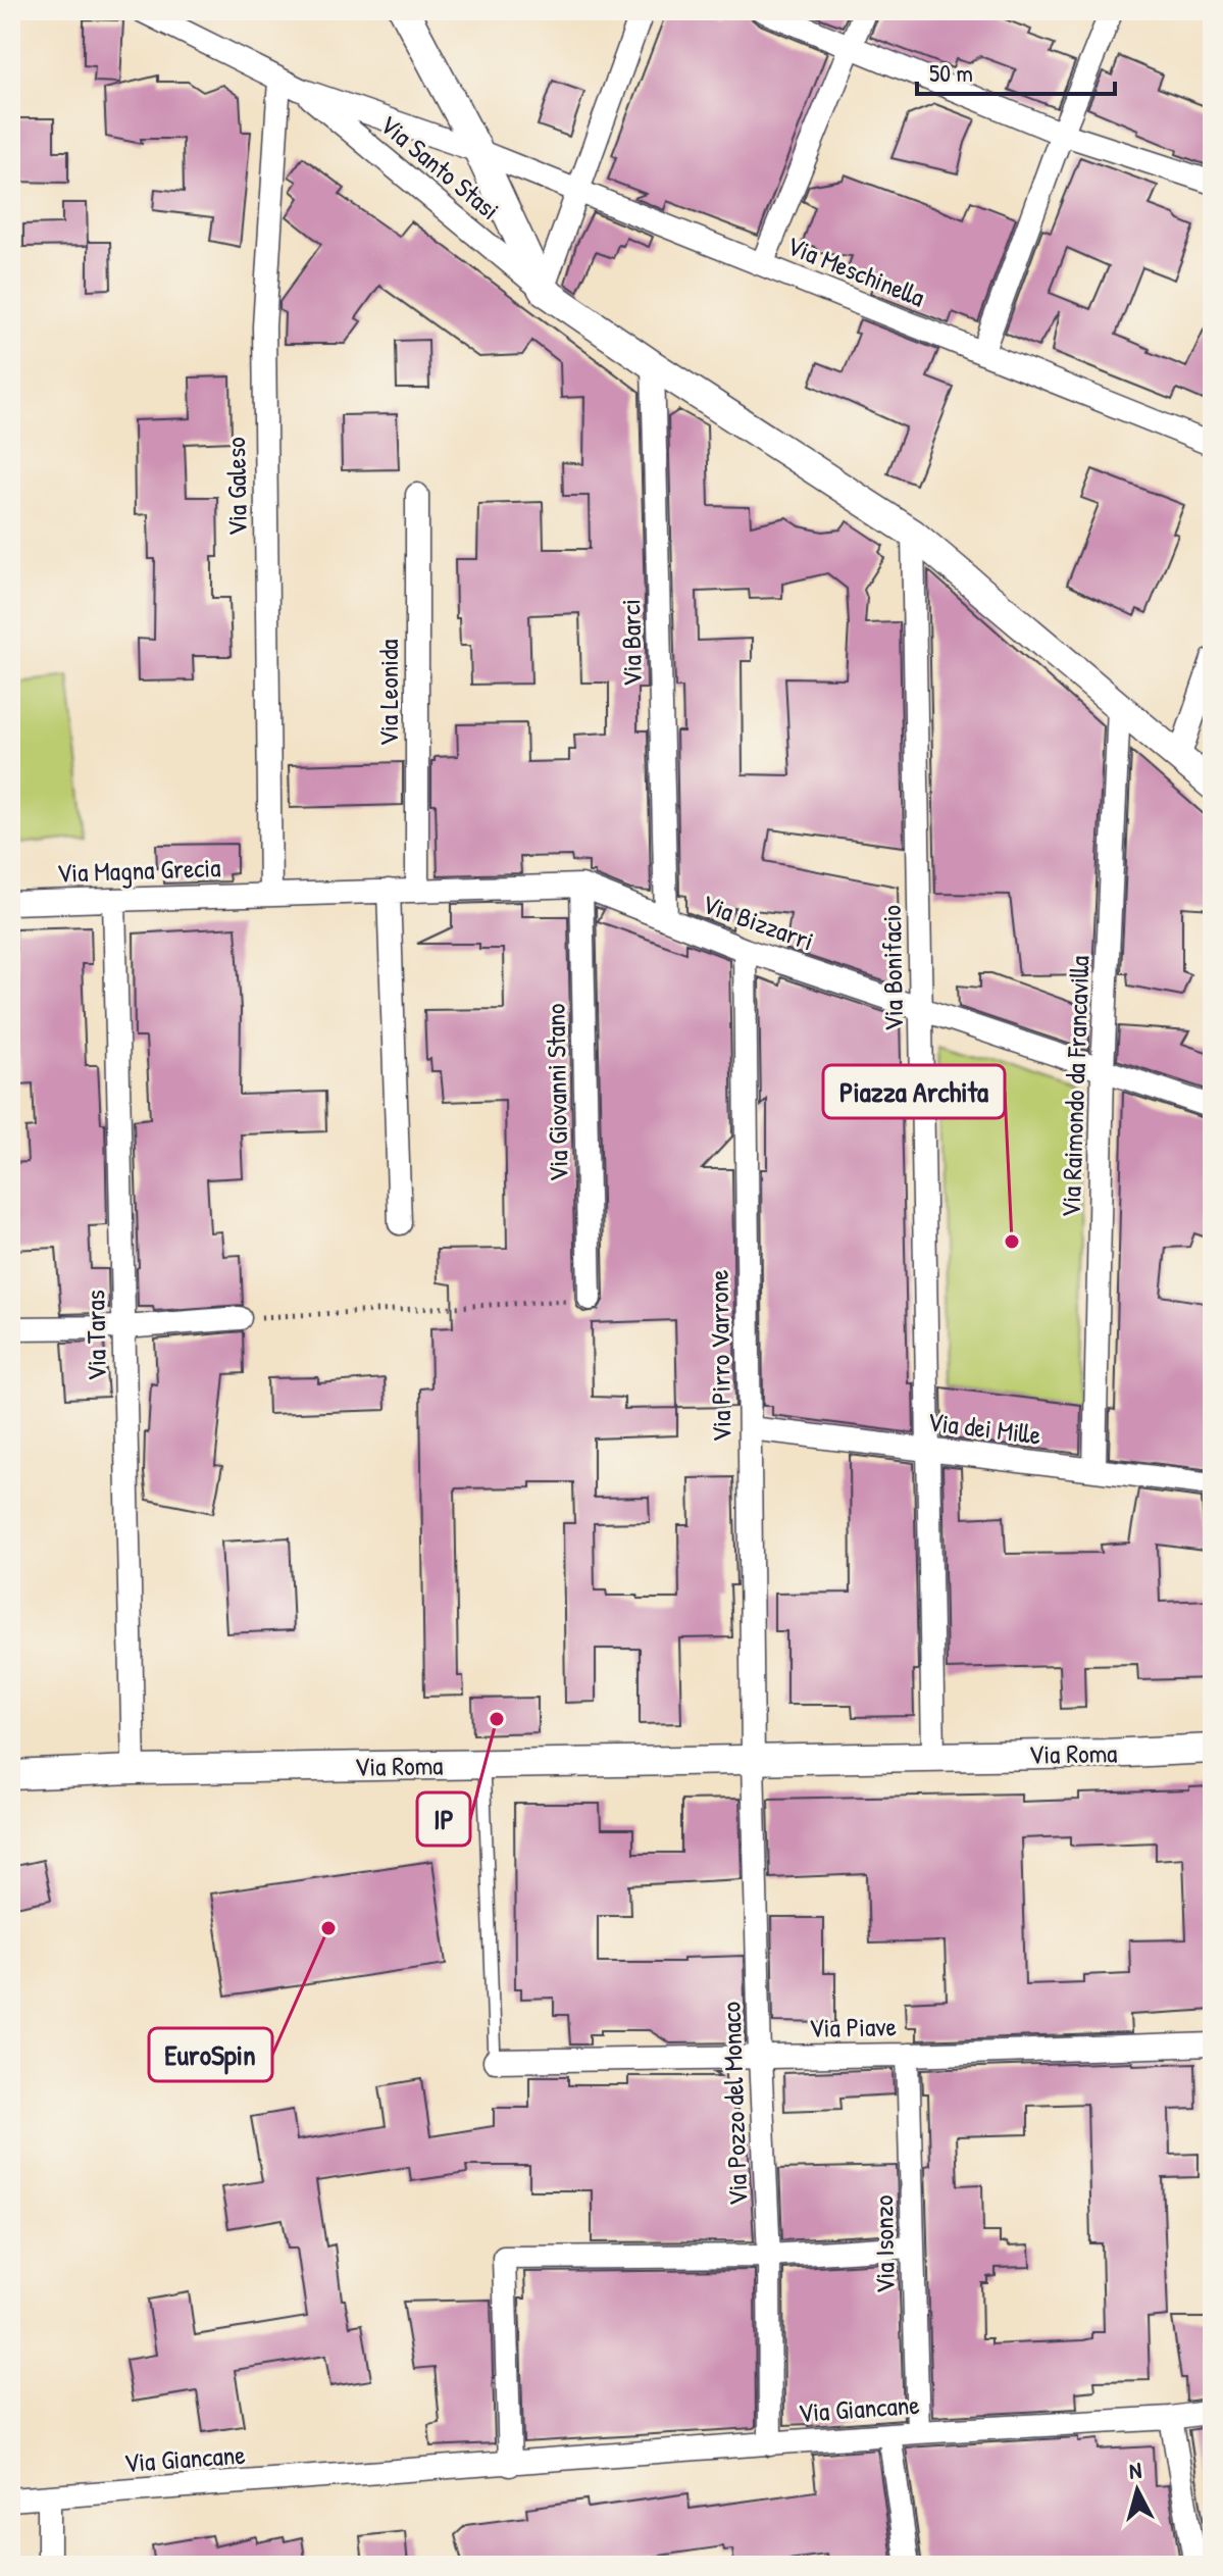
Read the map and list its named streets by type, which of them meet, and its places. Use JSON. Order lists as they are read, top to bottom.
{
  "streets": {
    "street": [
      "Via Santo Stasi",
      "Via Meschinella",
      "Via Galeso",
      "Via Barci",
      "Via Leonida",
      "Via Magna Grecia",
      "Via Bizzarri",
      "Via Bonifacio",
      "Via Raimondo da Francavilla",
      "Via Giovanni Stano",
      "Via Taras",
      "Via Pirro Varrone",
      "Via dei Mille",
      "Via Roma",
      "Via Piave",
      "Via Pozzo del Monaco",
      "Via Isonzo",
      "Via Giancane"
    ]
  },
  "crossings": [
    ["Via Santo Stasi", "Via Meschinella"],
    ["Via Santo Stasi", "Via Galeso"],
    ["Via Galeso", "Via Magna Grecia"],
    ["Via Galeso", "Via Bizzarri"],
    ["Via Barci", "Via Bizzarri"],
    ["Via Leonida", "Via Bizzarri"],
    ["Via Magna Grecia", "Via Bizzarri"],
    ["Via Magna Grecia", "Via Taras"],
    ["Via Bizzarri", "Via Bonifacio"],
    ["Via Bizzarri", "Via Raimondo da Francavilla"],
    ["Via Bizzarri", "Via Giovanni Stano"],
    ["Via Bizzarri", "Via Pirro Varrone"],
    ["Via Bonifacio", "Via dei Mille"],
    ["Via Raimondo da Francavilla", "Via dei Mille"],
    ["Via Taras", "Via Roma"],
    ["Via Pirro Varrone", "Via dei Mille"],
    ["Via Pirro Varrone", "Via Roma"],
    ["Via Pirro Varrone", "Via Pozzo del Monaco"],
    ["Via Roma", "Via Pozzo del Monaco"],
    ["Via Piave", "Via Pozzo del Monaco"],
    ["Via Piave", "Via Isonzo"],
    ["Via Pozzo del Monaco", "Via Giancane"],
    ["Via Isonzo", "Via Giancane"]
  ],
  "places": ["Piazza Archita", "IP", "EuroSpin"],
  "scale_bar": "50 m",
  "north": "top"
}
